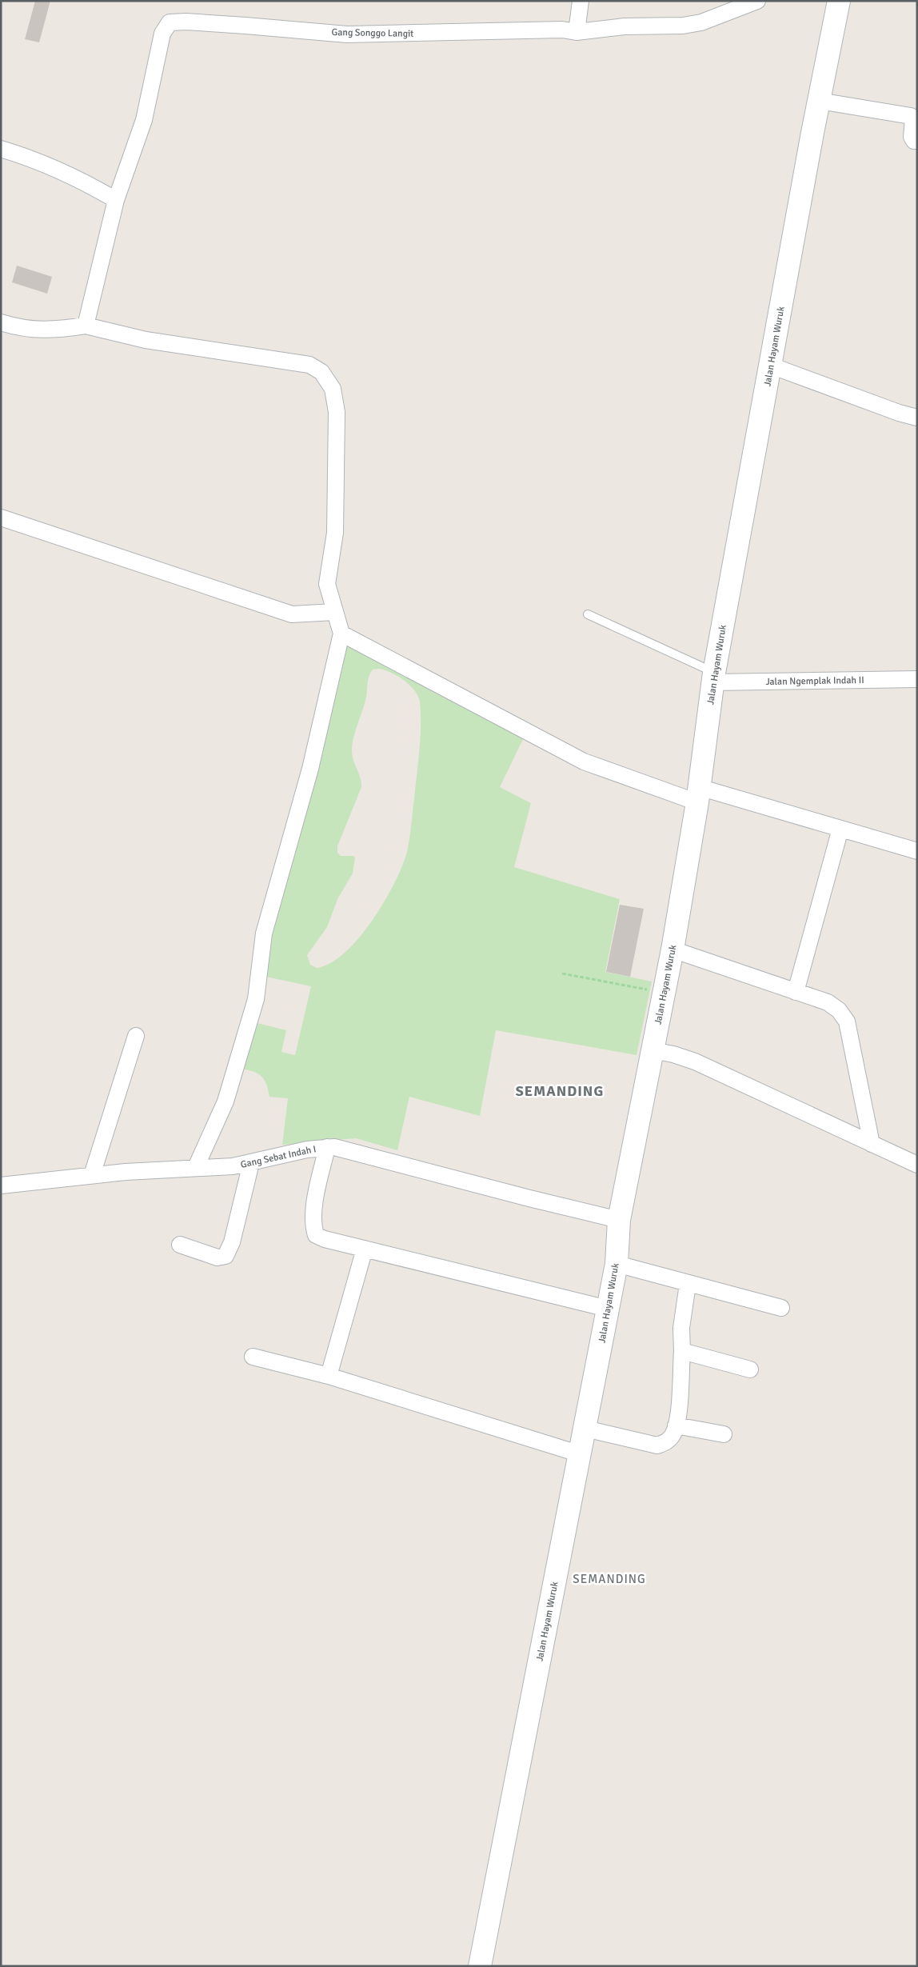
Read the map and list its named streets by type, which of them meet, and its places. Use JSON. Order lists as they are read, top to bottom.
{
  "streets": {
    "main road": ["Jalan Hayam Wuruk"],
    "street": ["Gang Songgo Langit", "Jalan Ngemplak Indah II", "Gang Sebat Indah I"]
  },
  "crossings": [
    ["Jalan Hayam Wuruk", "Jalan Ngemplak Indah II"],
    ["Jalan Hayam Wuruk", "Gang Sebat Indah I"]
  ],
  "districts": ["SEMANDING", "SEMANDING"]
}
